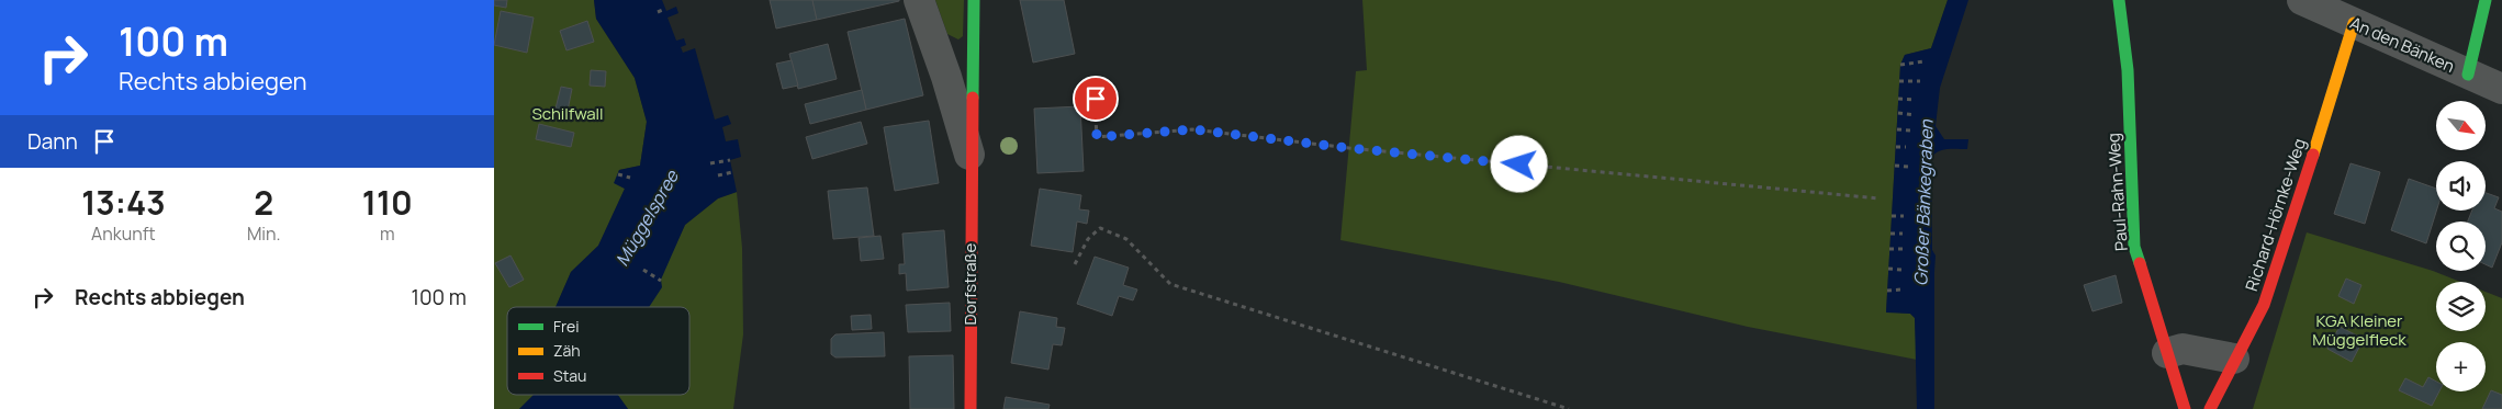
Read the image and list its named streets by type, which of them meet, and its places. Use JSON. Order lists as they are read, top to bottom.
{
  "streets": {
    "street": [
      "An den Bänken",
      "Paul-Rahn-Weg",
      "Richard-Hörnke-Weg",
      "Dorfstraße"
    ]
  },
  "crossings": [
    ["An den Bänken", "Richard-Hörnke-Weg"]
  ],
  "water": ["Großer Bänkegraben", "Müggelspree"],
  "parks": ["Schilfwall", "KGA Kleiner Müggelfleck"],
  "legend": ["Frei", "Zäh", "Stau"],
  "north": "bottom right",
  "page": {
    "turn": ["100 m", "Rechts abbiegen"],
    "map_buttons": "+",
    "then": "Dann",
    "eta": [
      "13:43",
      "Ankunft",
      "2",
      "Min.",
      "110",
      "m"
    ],
    "list": [
      {
        "name": "Rechts abbiegen",
        "value": "100 m"
      }
    ]
  }
}
